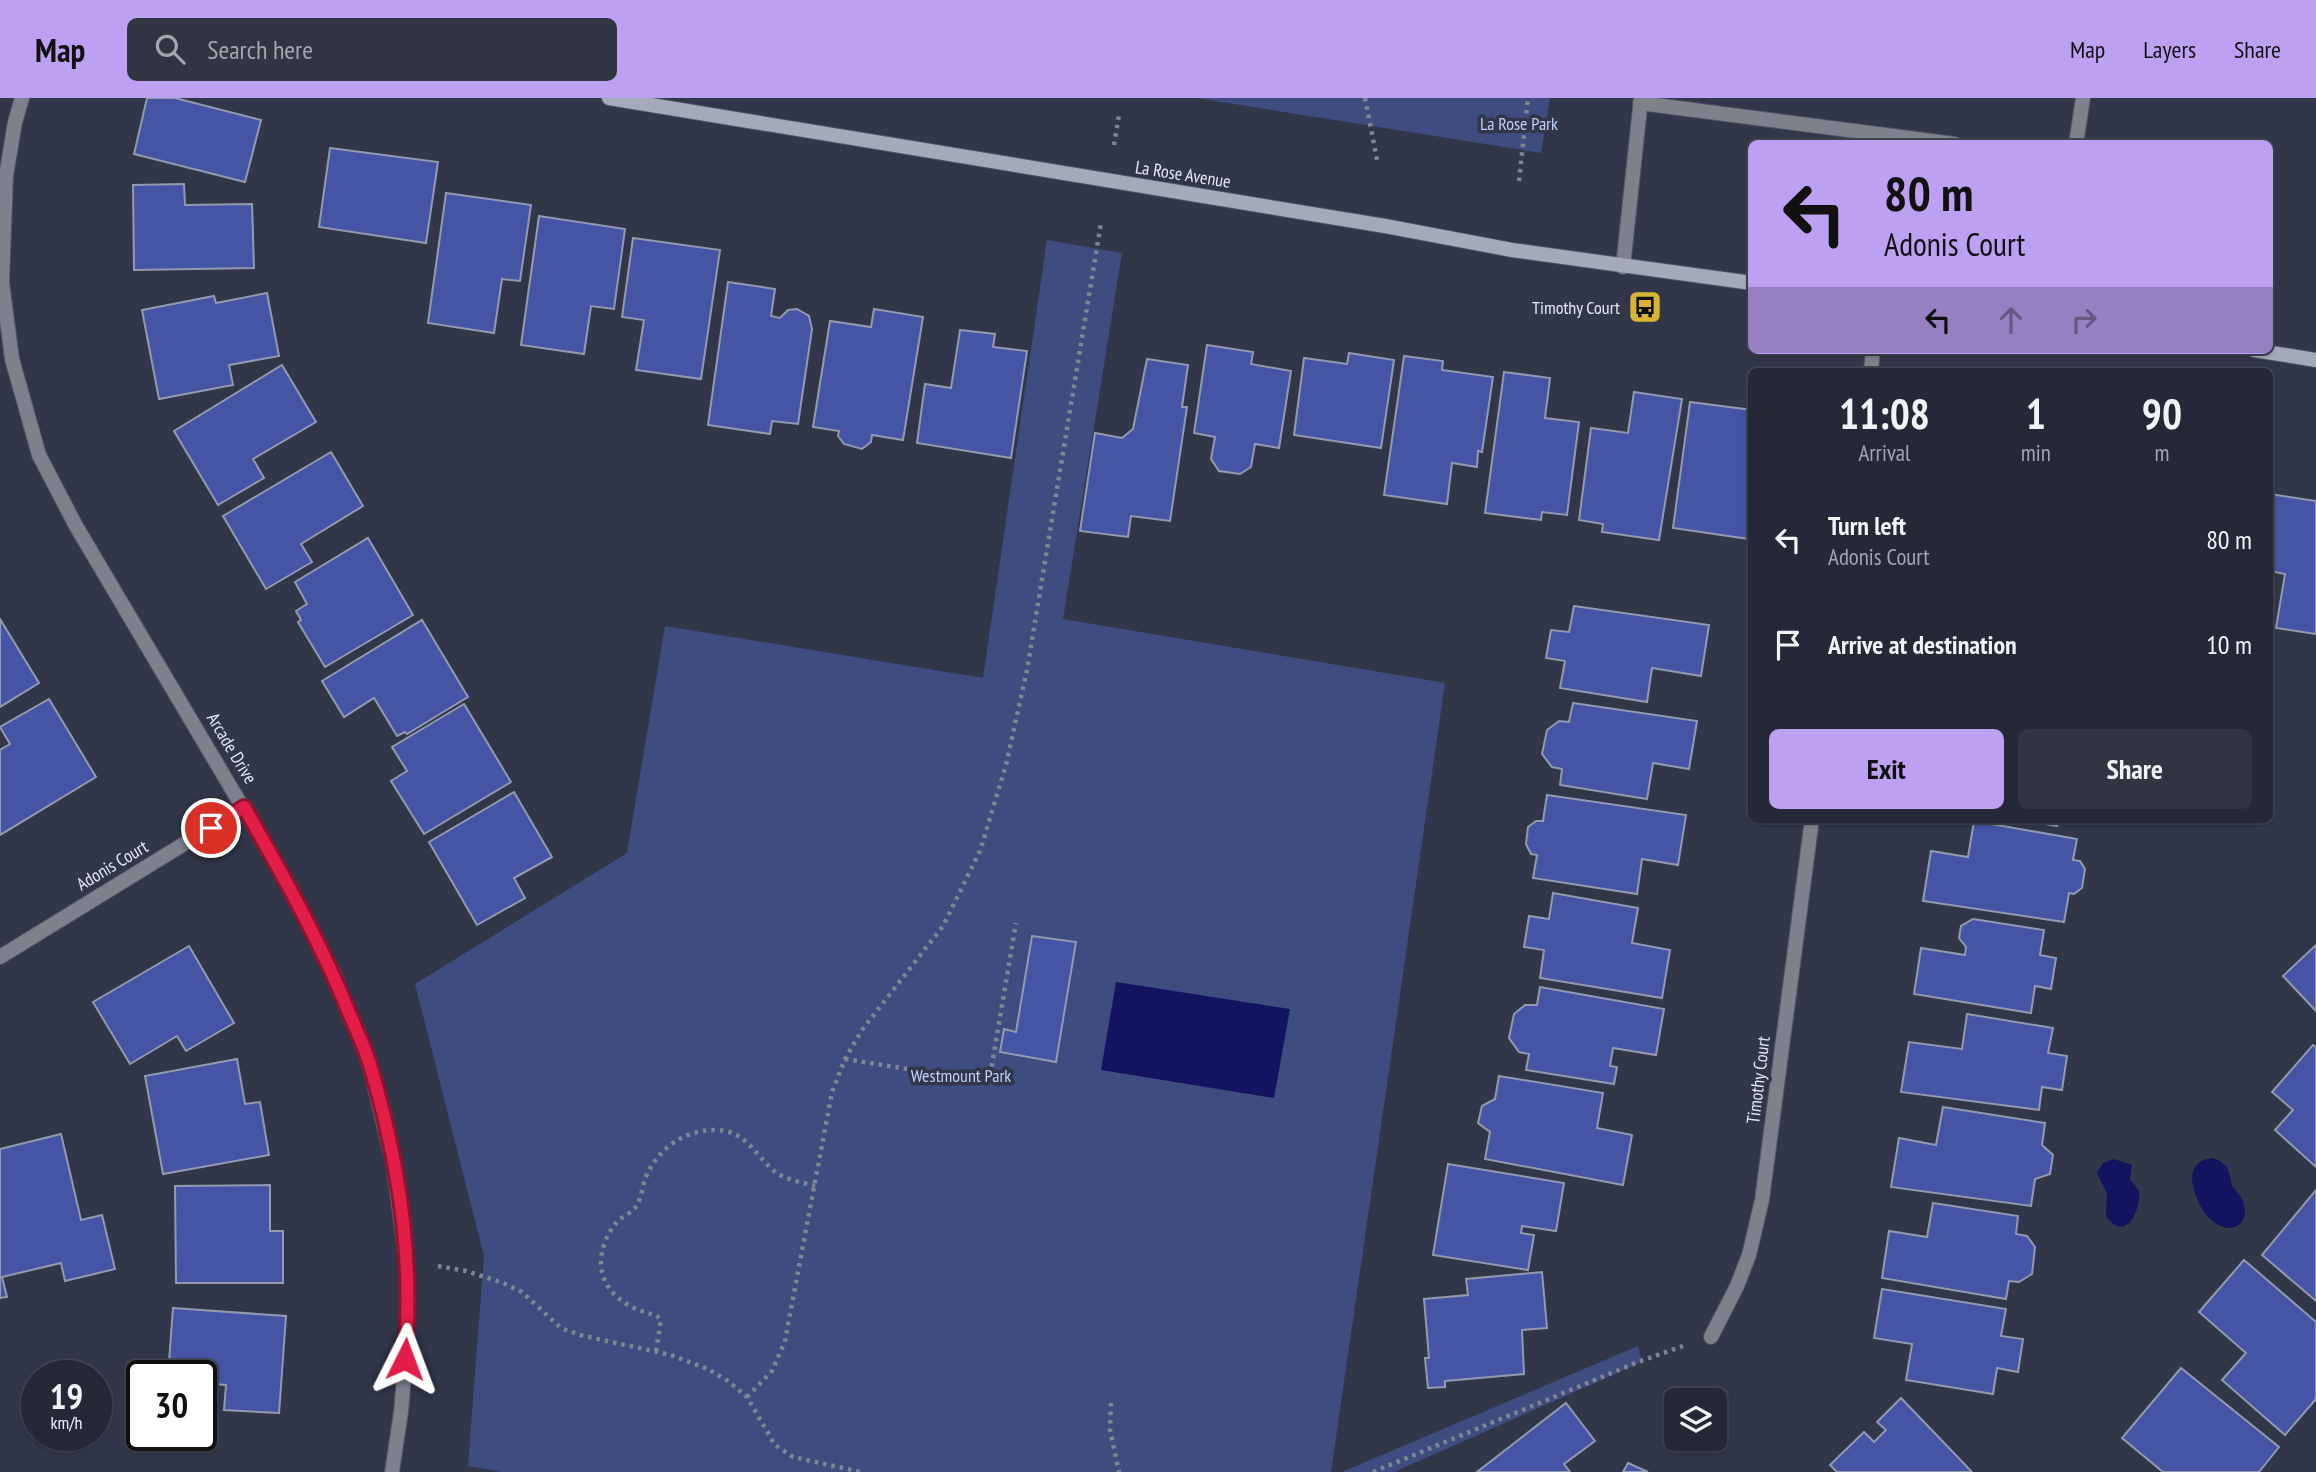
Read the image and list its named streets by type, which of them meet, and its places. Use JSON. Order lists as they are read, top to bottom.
{
  "streets": {
    "street": [
      "La Rose Avenue",
      "Arcade Drive",
      "Adonis Court",
      "Timothy Court"
    ]
  },
  "crossings": [
    ["Arcade Drive", "Adonis Court"]
  ],
  "parks": ["La Rose Park", "Westmount Park"],
  "places": {
    "bus stop": ["Timothy Court"]
  },
  "page": {
    "header": "Map",
    "search": "Search here",
    "nav": ["Map", "Layers", "Share"],
    "turn": ["80 m", "Adonis Court"],
    "eta": [
      "11:08",
      "Arrival",
      "1",
      "min",
      "90",
      "m"
    ],
    "list": [
      {
        "name": "Turn left",
        "note": "Adonis Court",
        "value": "80 m"
      },
      {
        "name": "Arrive at destination",
        "value": "10 m"
      }
    ],
    "buttons": ["Exit", "Share"],
    "speed": "19 km/h",
    "limit": "30"
  }
}
